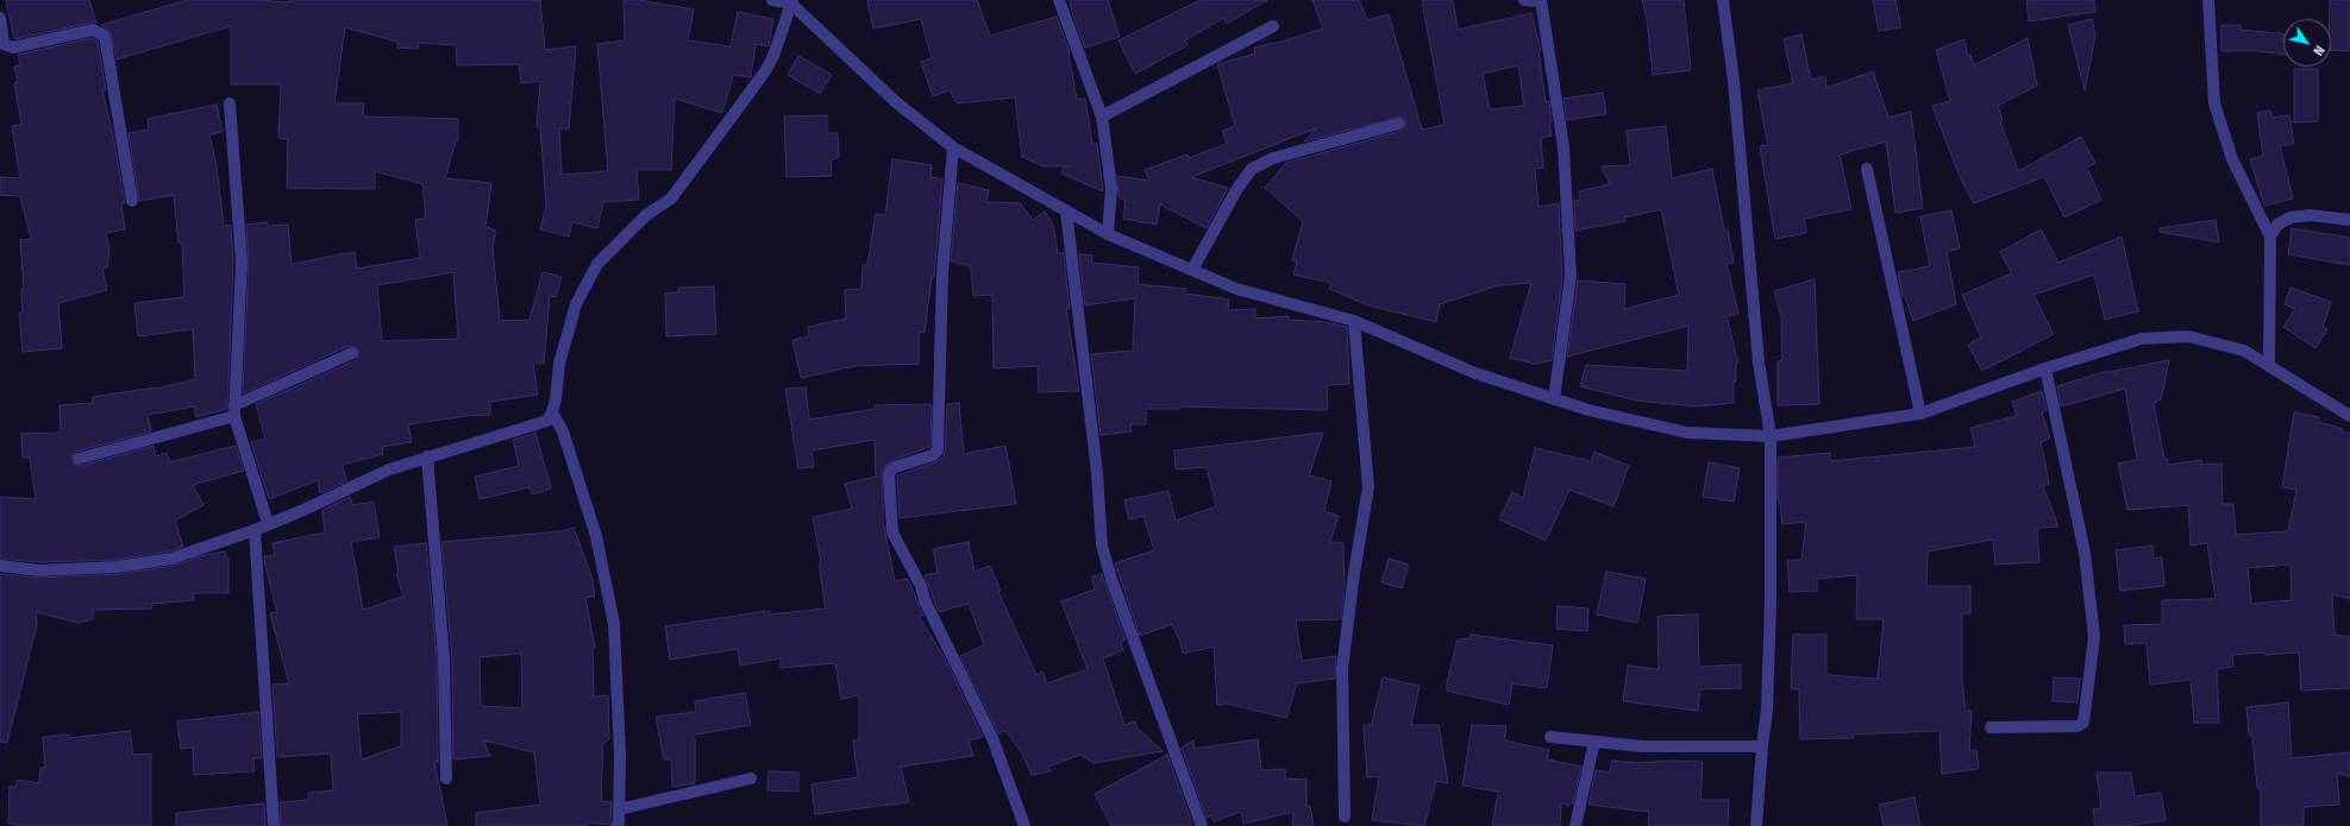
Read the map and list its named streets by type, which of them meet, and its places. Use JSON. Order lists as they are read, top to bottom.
{
  "north": "bottom right"
}
